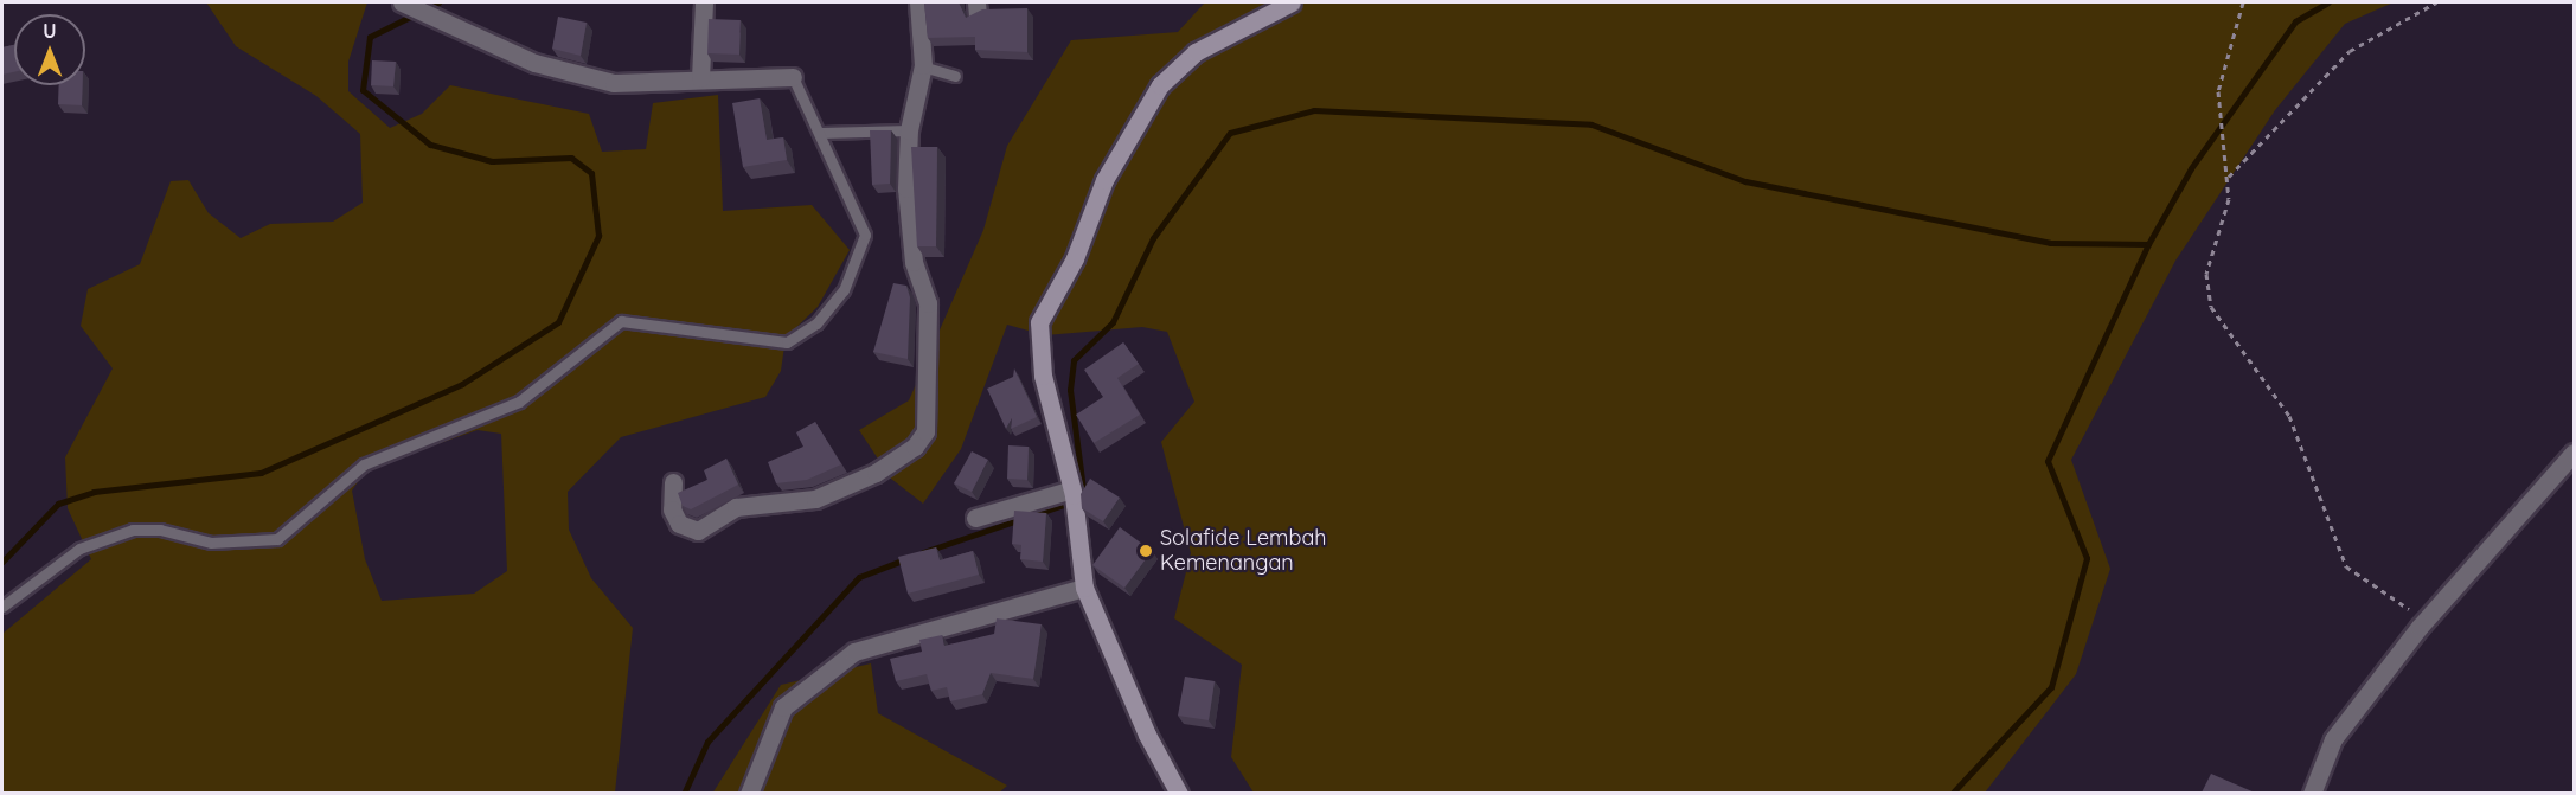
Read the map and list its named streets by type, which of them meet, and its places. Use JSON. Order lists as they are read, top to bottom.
{
  "places": ["Solafide Lembah Kemenangan"],
  "north": "top"
}
